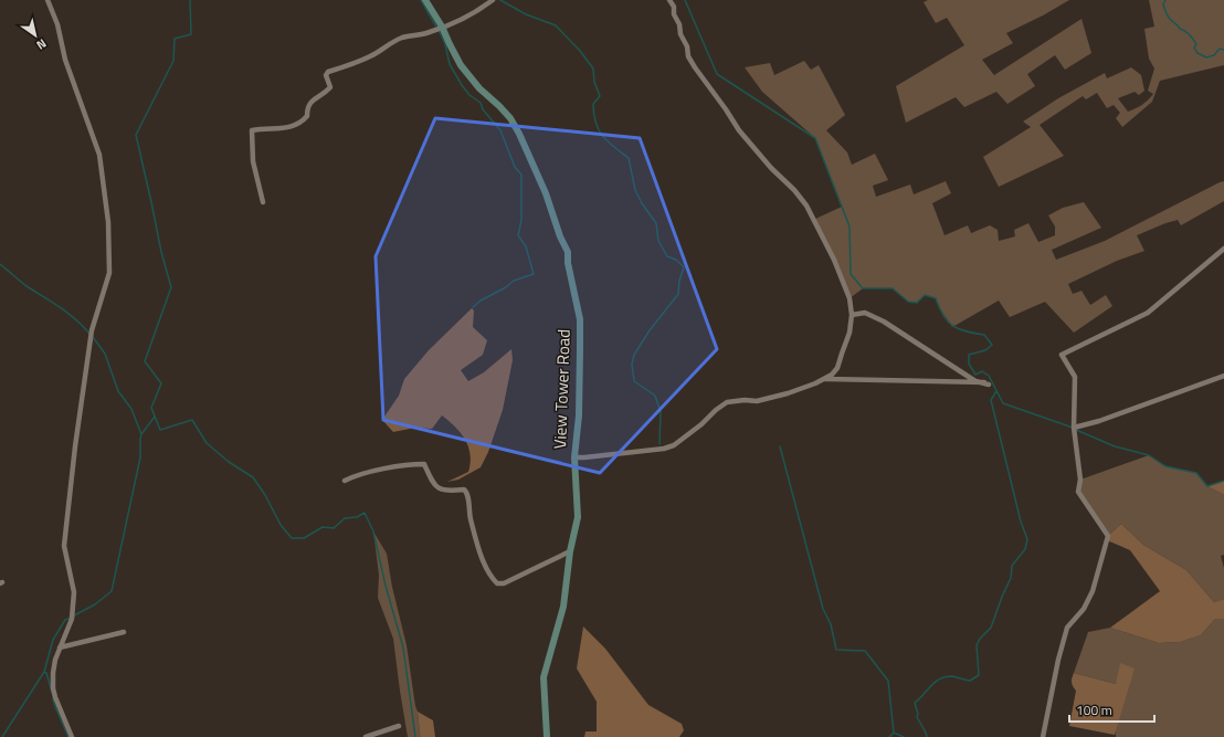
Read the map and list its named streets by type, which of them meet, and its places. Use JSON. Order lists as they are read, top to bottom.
{
  "streets": {
    "street": ["View Tower Road"]
  },
  "scale_bar": "100 m",
  "north": "bottom right"
}
